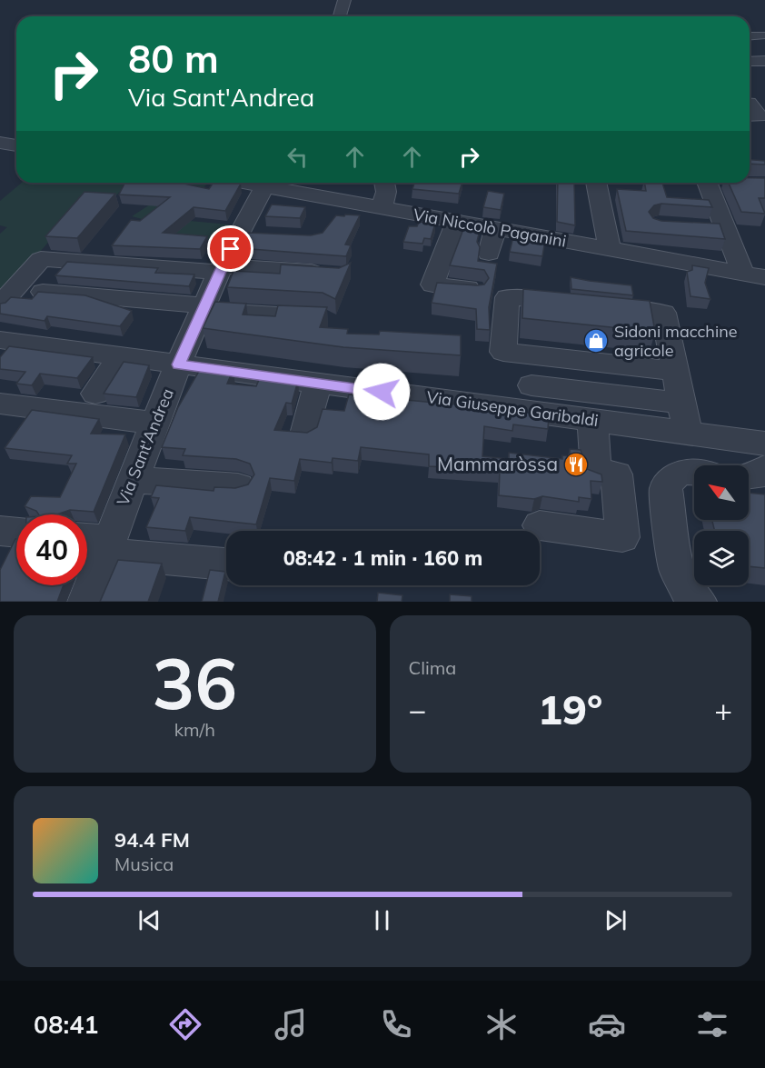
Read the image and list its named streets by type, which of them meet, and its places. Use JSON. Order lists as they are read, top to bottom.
{
  "streets": {
    "street": ["Via Niccolò Paganini", "Via Giuseppe Garibaldi", "Via Sant'Andrea"]
  },
  "crossings": [
    ["Via Giuseppe Garibaldi", "Via Sant'Andrea"]
  ],
  "places": {
    "shop": ["Sidoni macchine agricole"],
    "restaurant": ["Mammaròssa"]
  },
  "north": "top left",
  "page": {
    "turn": ["80 m", "Via Sant'Andrea"],
    "limit": "40",
    "trip": "08:42 · 1 min · 160 m",
    "tile": [
      ["36", "km/h"],
      "Clima"
    ],
    "heat": ["−", "19°", "+"],
    "song": ["94.4 FM", "Musica"],
    "tabs": "08:41"
  }
}
